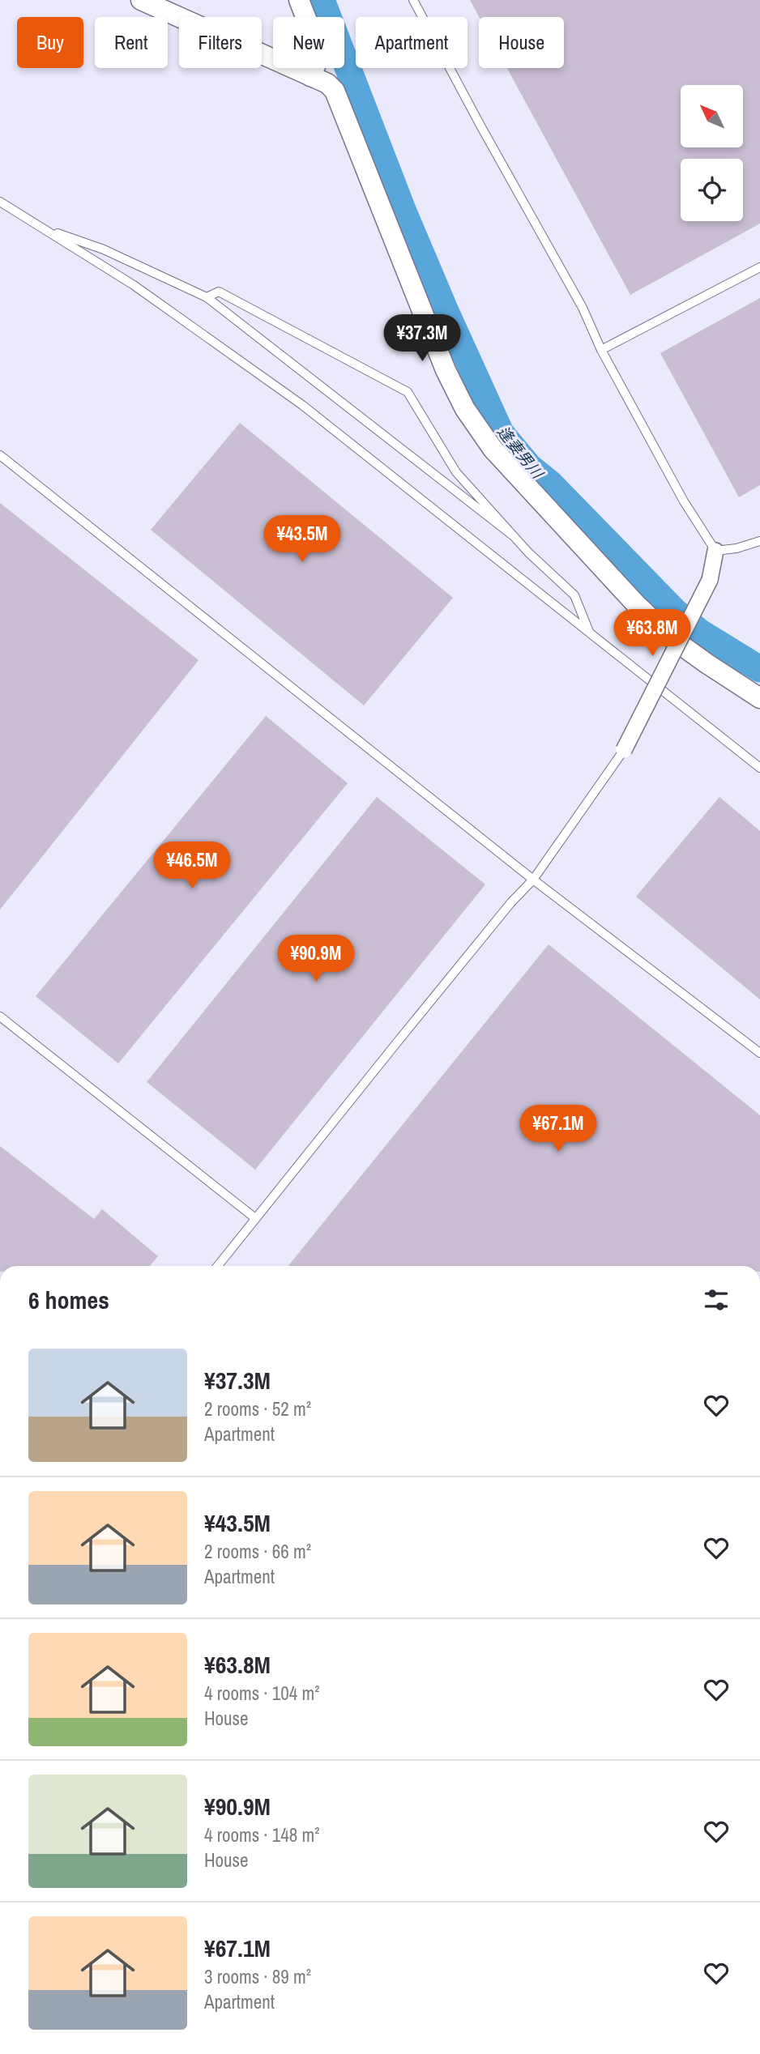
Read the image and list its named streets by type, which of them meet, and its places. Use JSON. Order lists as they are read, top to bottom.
{
  "water": ["逢妻男川"],
  "north": "top left",
  "page": {
    "chip": [
      "Buy",
      "Rent",
      "Filters",
      "New",
      "Apartment",
      "House"
    ],
    "price": [
      "¥37.3M",
      "¥43.5M",
      "¥63.8M",
      "¥46.5M",
      "¥90.9M",
      "¥67.1M"
    ],
    "heading": "6 homes",
    "list": [
      {
        "name": "¥37.3M",
        "note": "2 rooms · 52 m² · Apartment"
      },
      {
        "name": "¥43.5M",
        "note": "2 rooms · 66 m² · Apartment"
      },
      {
        "name": "¥63.8M",
        "note": "4 rooms · 104 m² · House"
      },
      {
        "name": "¥90.9M",
        "note": "4 rooms · 148 m² · House"
      },
      {
        "name": "¥67.1M",
        "note": "3 rooms · 89 m² · Apartment"
      }
    ]
  }
}
